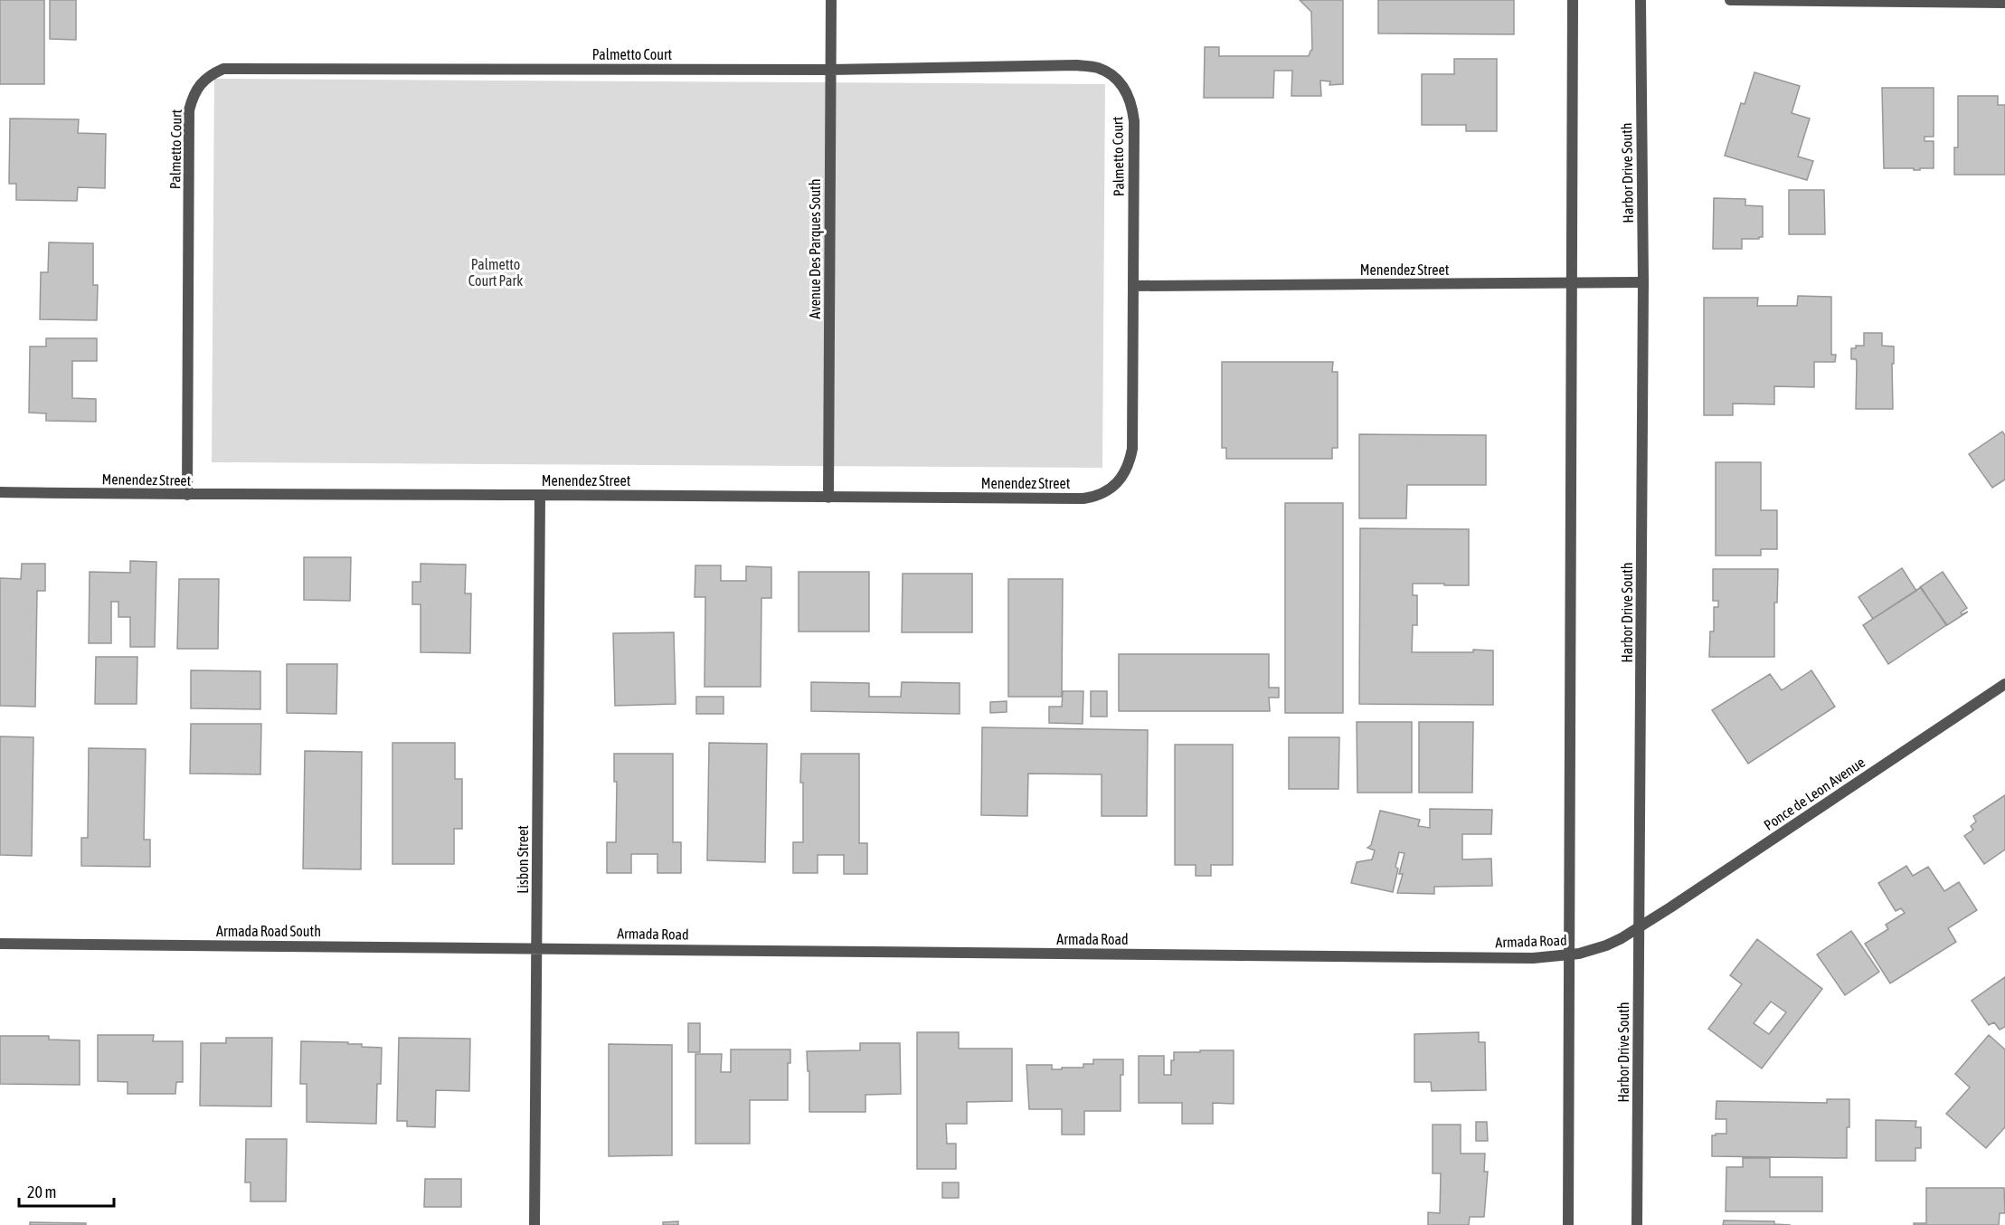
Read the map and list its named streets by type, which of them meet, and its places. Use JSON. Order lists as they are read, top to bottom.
{
  "streets": {
    "street": [
      "Palmetto Court",
      "Harbor Drive South",
      "Avenue Des Parques South",
      "Menendez Street",
      "Ponce de Leon Avenue",
      "Lisbon Street",
      "Armada Road South",
      "Armada Road"
    ]
  },
  "crossings": [
    ["Palmetto Court", "Avenue Des Parques South"],
    ["Palmetto Court", "Menendez Street"],
    ["Harbor Drive South", "Menendez Street"],
    ["Harbor Drive South", "Ponce de Leon Avenue"],
    ["Harbor Drive South", "Armada Road"],
    ["Avenue Des Parques South", "Menendez Street"],
    ["Menendez Street", "Lisbon Street"],
    ["Ponce de Leon Avenue", "Armada Road"],
    ["Lisbon Street", "Armada Road South"],
    ["Lisbon Street", "Armada Road"],
    ["Armada Road South", "Armada Road"]
  ],
  "parks": ["Palmetto Court Park"],
  "scale_bar": "20 m"
}
